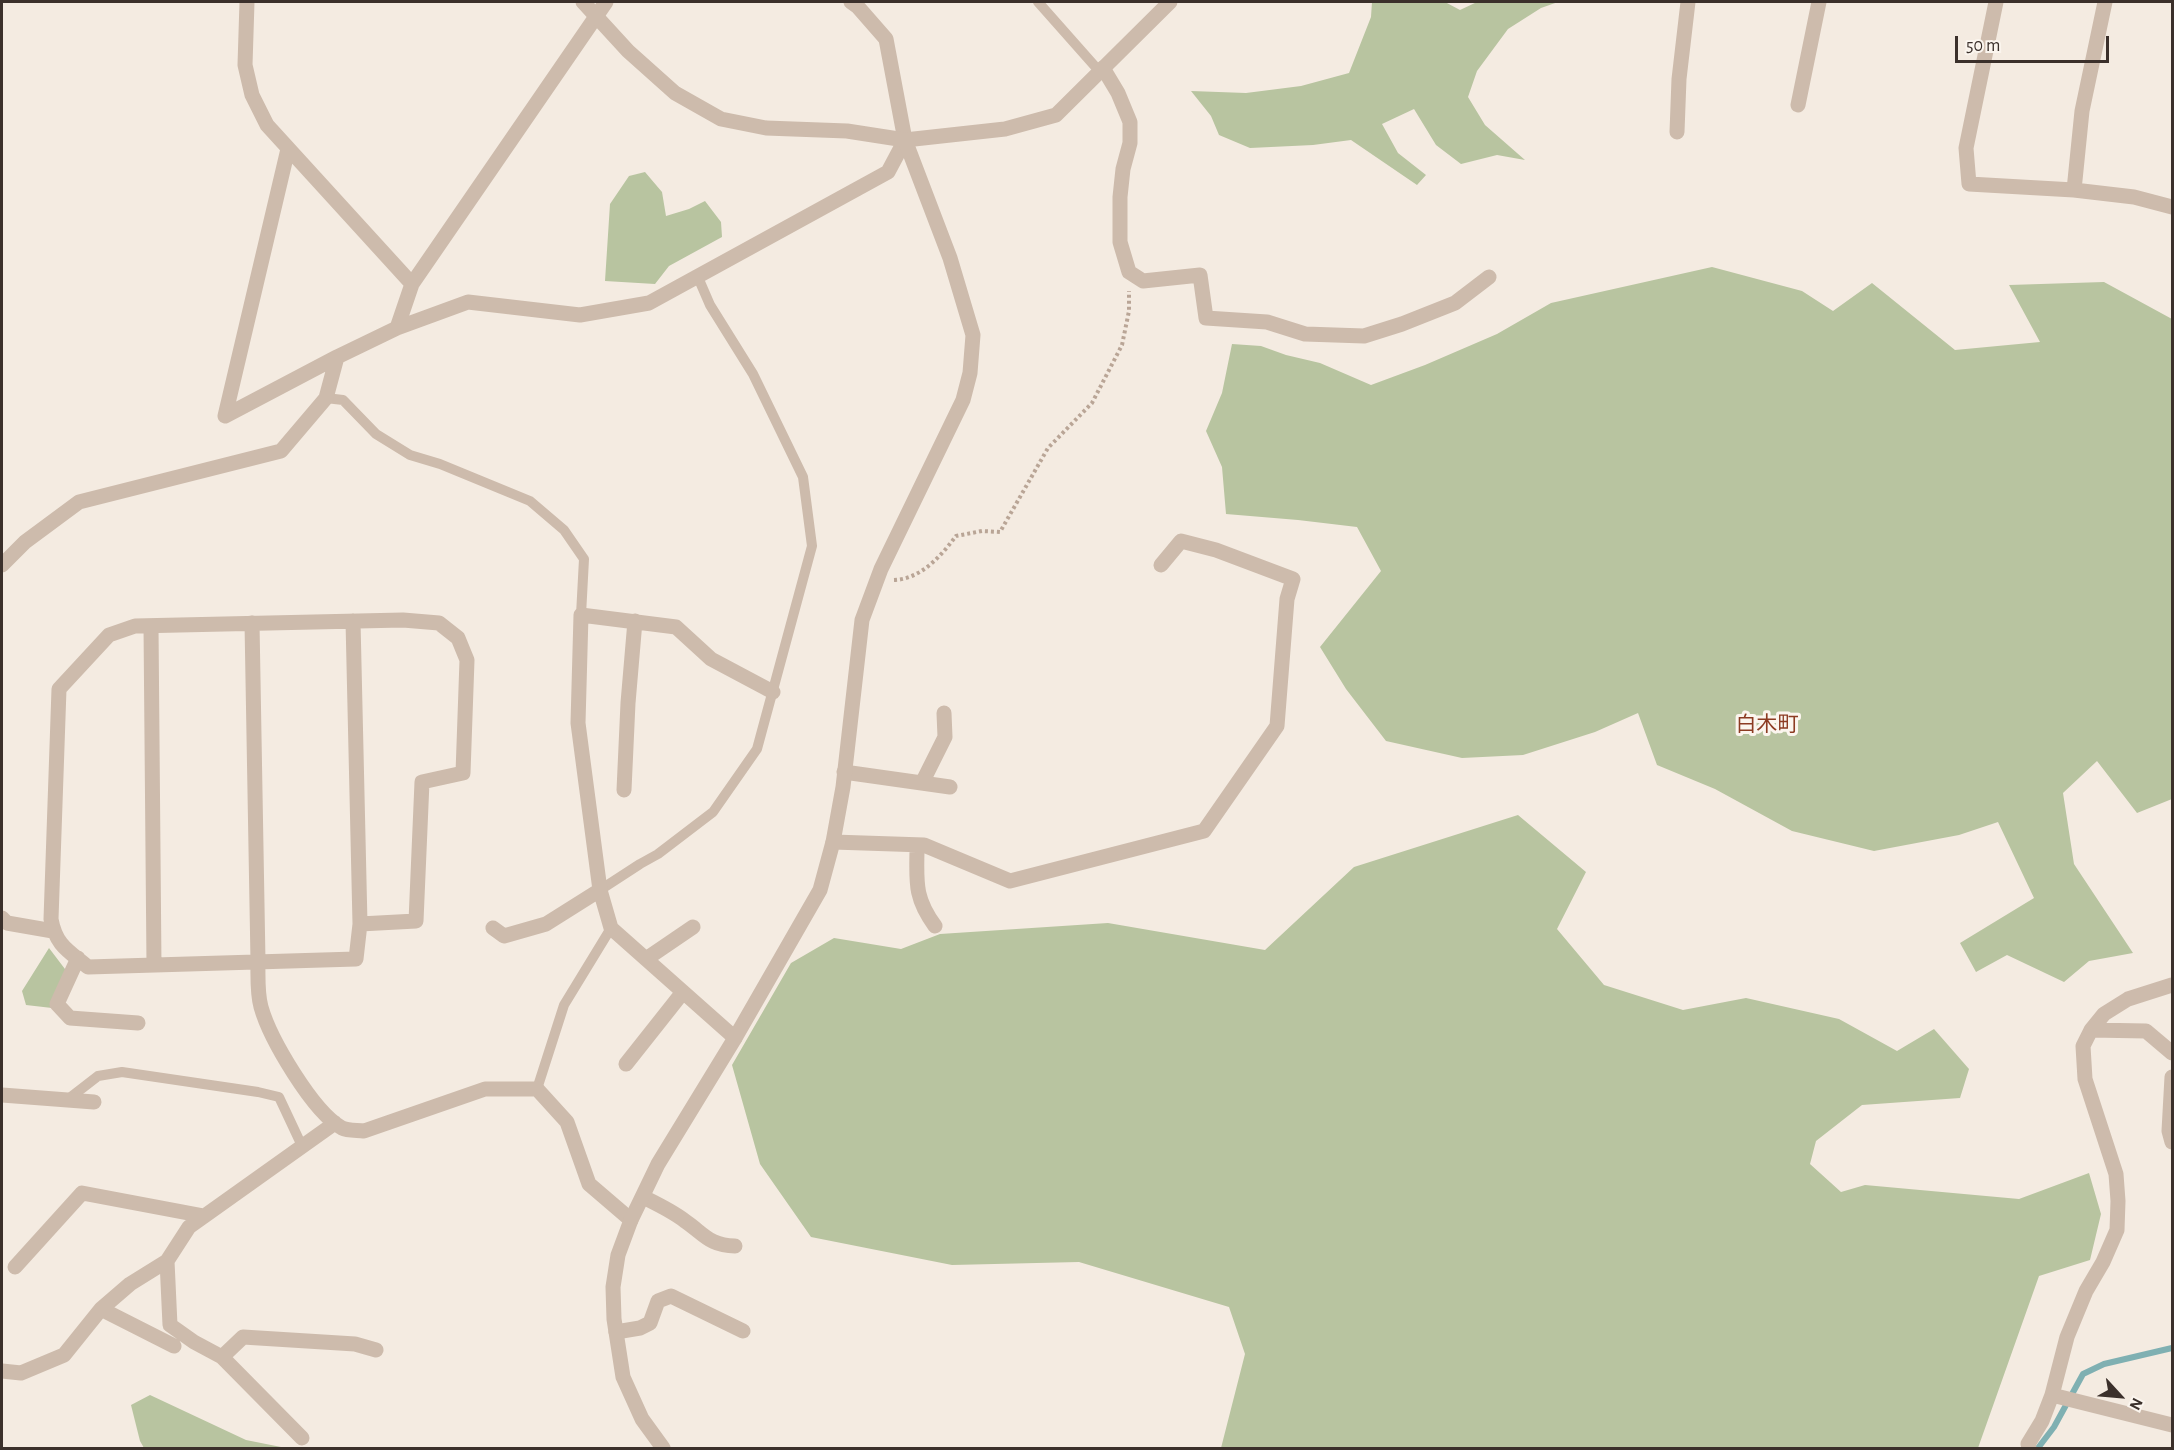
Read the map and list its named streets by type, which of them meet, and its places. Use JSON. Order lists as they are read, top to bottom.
{
  "districts": ["白木町"],
  "scale_bar": "50 m",
  "north": "bottom right"
}
